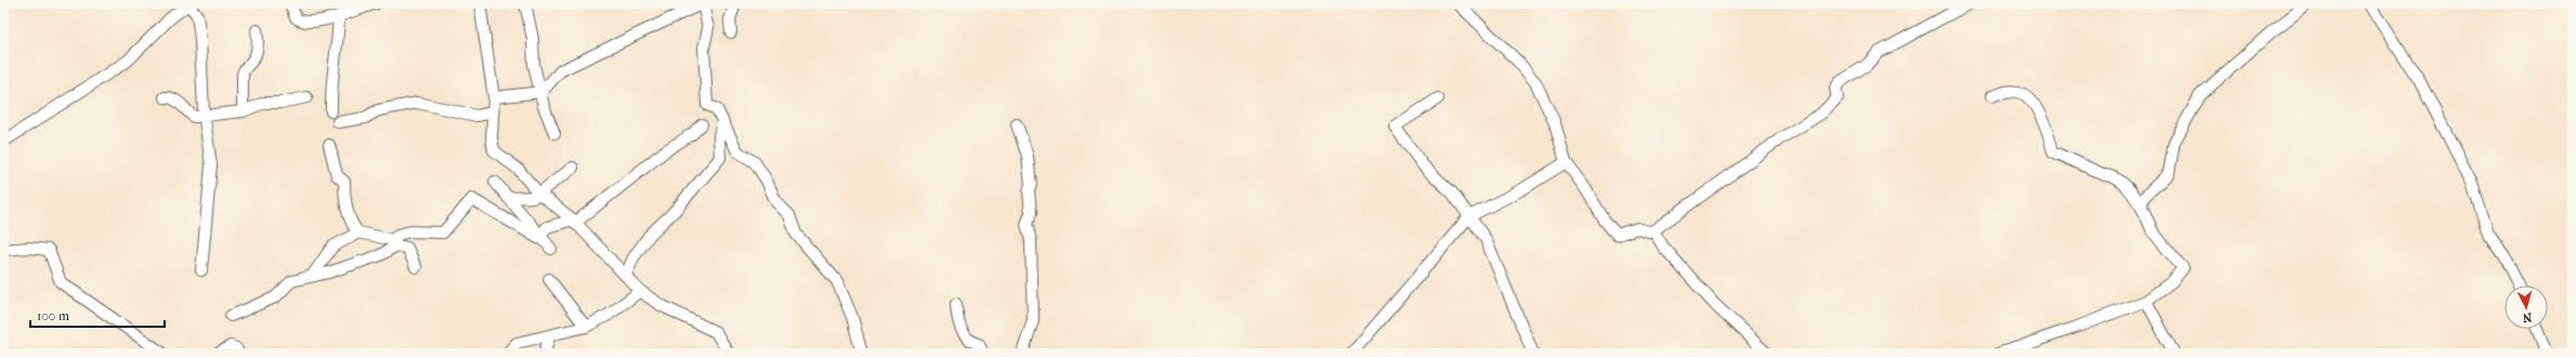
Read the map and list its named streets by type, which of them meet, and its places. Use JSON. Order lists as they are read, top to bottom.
{
  "scale_bar": "100 m",
  "north": "bottom"
}
